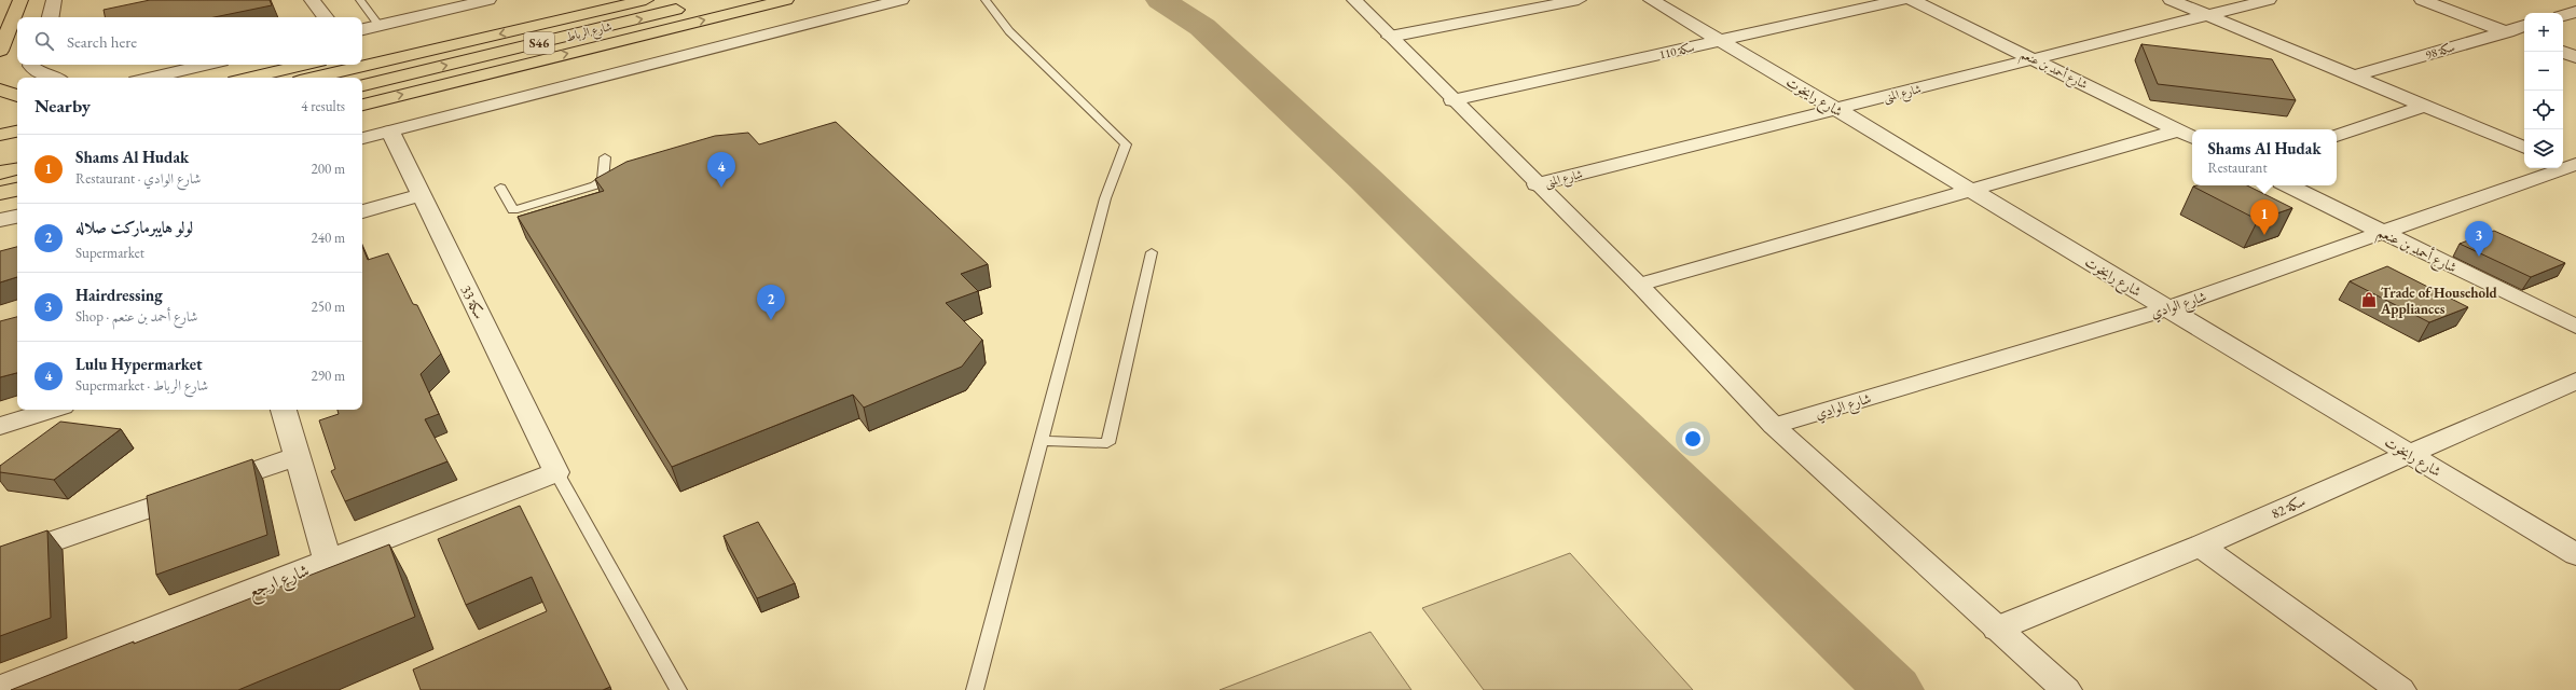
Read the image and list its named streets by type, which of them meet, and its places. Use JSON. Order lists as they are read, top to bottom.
{
  "streets": {
    "highway": ["شارع الرباط", "S46"],
    "street": [
      "سكة 110",
      "سكة 98",
      "شارع أحمد بن عنعم",
      "شارع المنى",
      "شارع رايخوت",
      "سكة 33",
      "شارع الوادي",
      "سكة 82",
      "شارع ارجع"
    ]
  },
  "crossings": [
    ["سكة 110", "شارع رايخوت"],
    ["شارع أحمد بن عنعم", "شارع المنى"],
    ["شارع أحمد بن عنعم", "شارع الوادي"],
    ["شارع المنى", "شارع رايخوت"],
    ["شارع رايخوت", "شارع الوادي"],
    ["شارع رايخوت", "سكة 82"],
    ["سكة 33", "شارع ارجع"]
  ],
  "places": {
    "shop": ["Trade of Household Appliances"]
  },
  "page": {
    "map_buttons": ["+", "−"],
    "search": "Search here",
    "heading": ["Nearby", "4 results"],
    "popup": ["Shams Al Hudak", "Restaurant"],
    "list": [
      {
        "mark": "1",
        "name": "Shams Al Hudak",
        "note": "Restaurant · شارع الوادي",
        "value": "200 m"
      },
      {
        "mark": "2",
        "name": "لولو هايبرماركت صلاله",
        "note": "Supermarket",
        "value": "240 m"
      },
      {
        "mark": "3",
        "name": "Hairdressing",
        "note": "Shop · شارع أحمد بن عنعم",
        "value": "250 m"
      },
      {
        "mark": "4",
        "name": "Lulu Hypermarket",
        "note": "Supermarket · شارع الرباط",
        "value": "290 m"
      }
    ],
    "pins": [
      "4",
      "1",
      "3",
      "2"
    ]
  }
}
